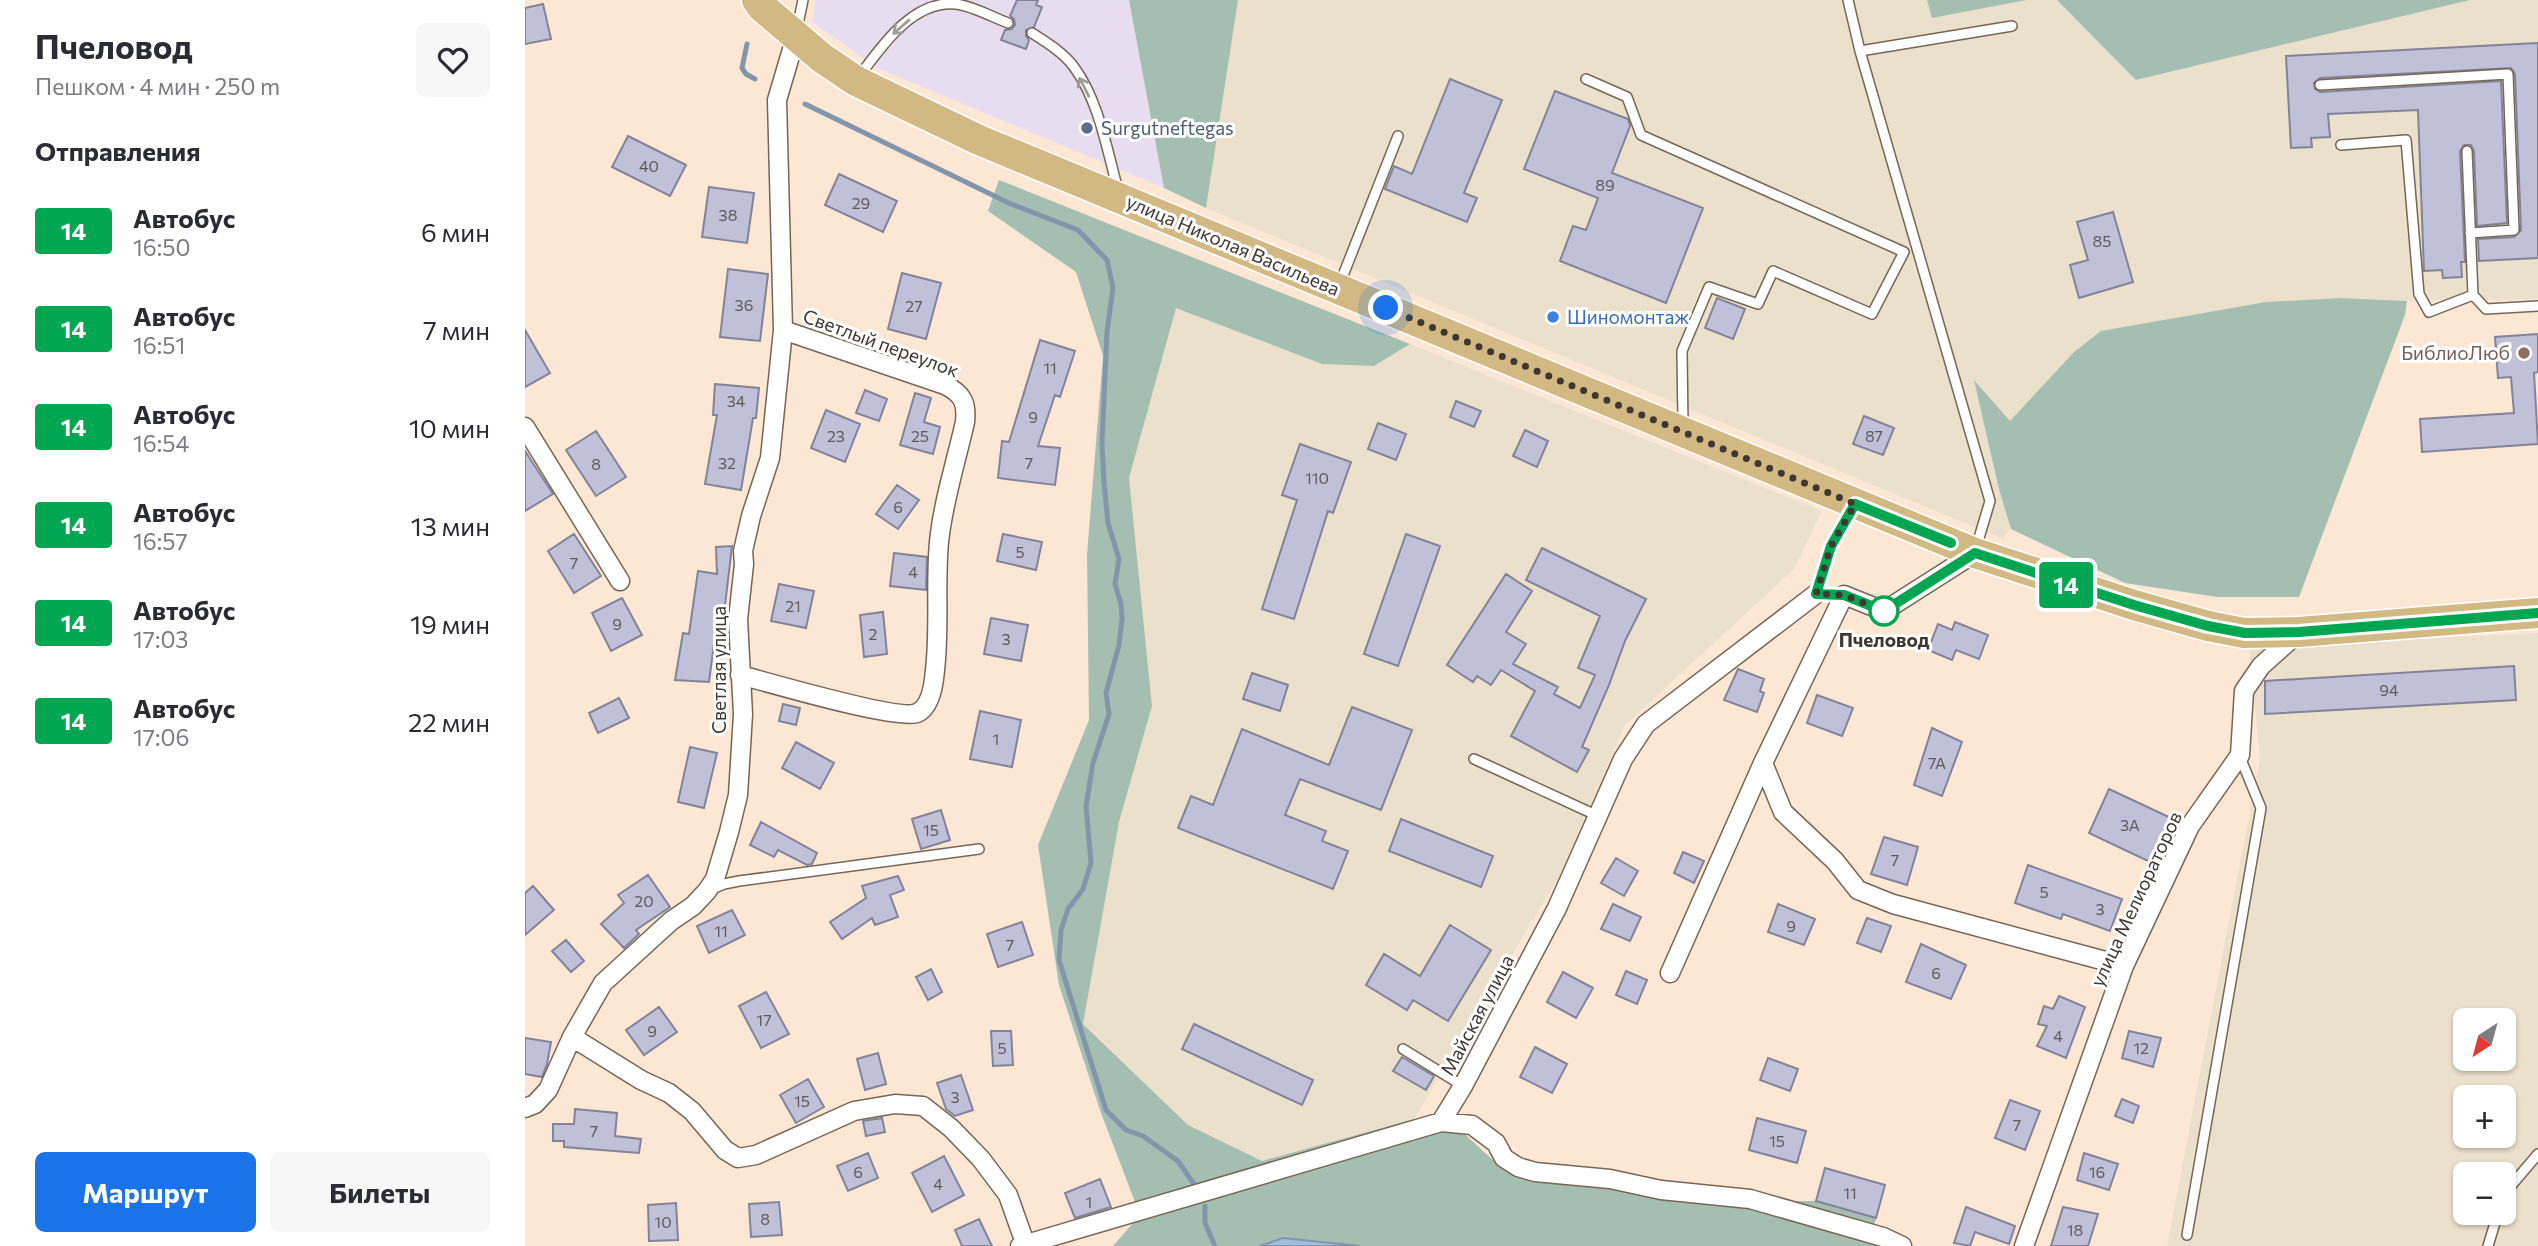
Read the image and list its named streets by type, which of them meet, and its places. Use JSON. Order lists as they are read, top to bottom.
{
  "streets": {
    "main road": ["улица Николая Васильева"],
    "street": [
      "Светлый переулок",
      "Светлая улица",
      "улица Мелиораторов",
      "Майская улица"
    ]
  },
  "crossings": [
    ["улица Николая Васильева", "Светлая улица"],
    ["Светлый переулок", "Светлая улица"]
  ],
  "places": [
    "Surgutneftegas",
    "Шиномонтаж",
    "БиблиоЛюб",
    "Пчеловод"
  ],
  "lines": ["bus line 14"],
  "house_numbers": [
    "40",
    "89",
    "29",
    "38",
    "85",
    "36",
    "27",
    "11",
    "34",
    "9",
    "23",
    "25",
    "87",
    "32",
    "7",
    "8",
    "110",
    "6",
    "5",
    "7",
    "4",
    "21",
    "9",
    "2",
    "3",
    "94",
    "1",
    "7А",
    "3А",
    "15",
    "7",
    "5",
    "20",
    "3",
    "9",
    "11",
    "7",
    "6",
    "17",
    "9",
    "4",
    "5",
    "12",
    "3",
    "15",
    "7",
    "7",
    "15",
    "6",
    "16",
    "4",
    "11",
    "1",
    "8",
    "10",
    "18"
  ],
  "north": "bottom left",
  "page": {
    "heading": [
      ["Пчеловод", "Пешком · 4 мин · 250 m"],
      "Отправления"
    ],
    "on_map": "14",
    "list": [
      {
        "mark": "14",
        "name": "Автобус",
        "note": "16:50",
        "value": "6 мин"
      },
      {
        "mark": "14",
        "name": "Автобус",
        "note": "16:51",
        "value": "7 мин"
      },
      {
        "mark": "14",
        "name": "Автобус",
        "note": "16:54",
        "value": "10 мин"
      },
      {
        "mark": "14",
        "name": "Автобус",
        "note": "16:57",
        "value": "13 мин"
      },
      {
        "mark": "14",
        "name": "Автобус",
        "note": "17:03",
        "value": "19 мин"
      },
      {
        "mark": "14",
        "name": "Автобус",
        "note": "17:06",
        "value": "22 мин"
      }
    ],
    "map_buttons": ["+", "−"],
    "buttons": ["Маршрут", "Билеты"]
  }
}
